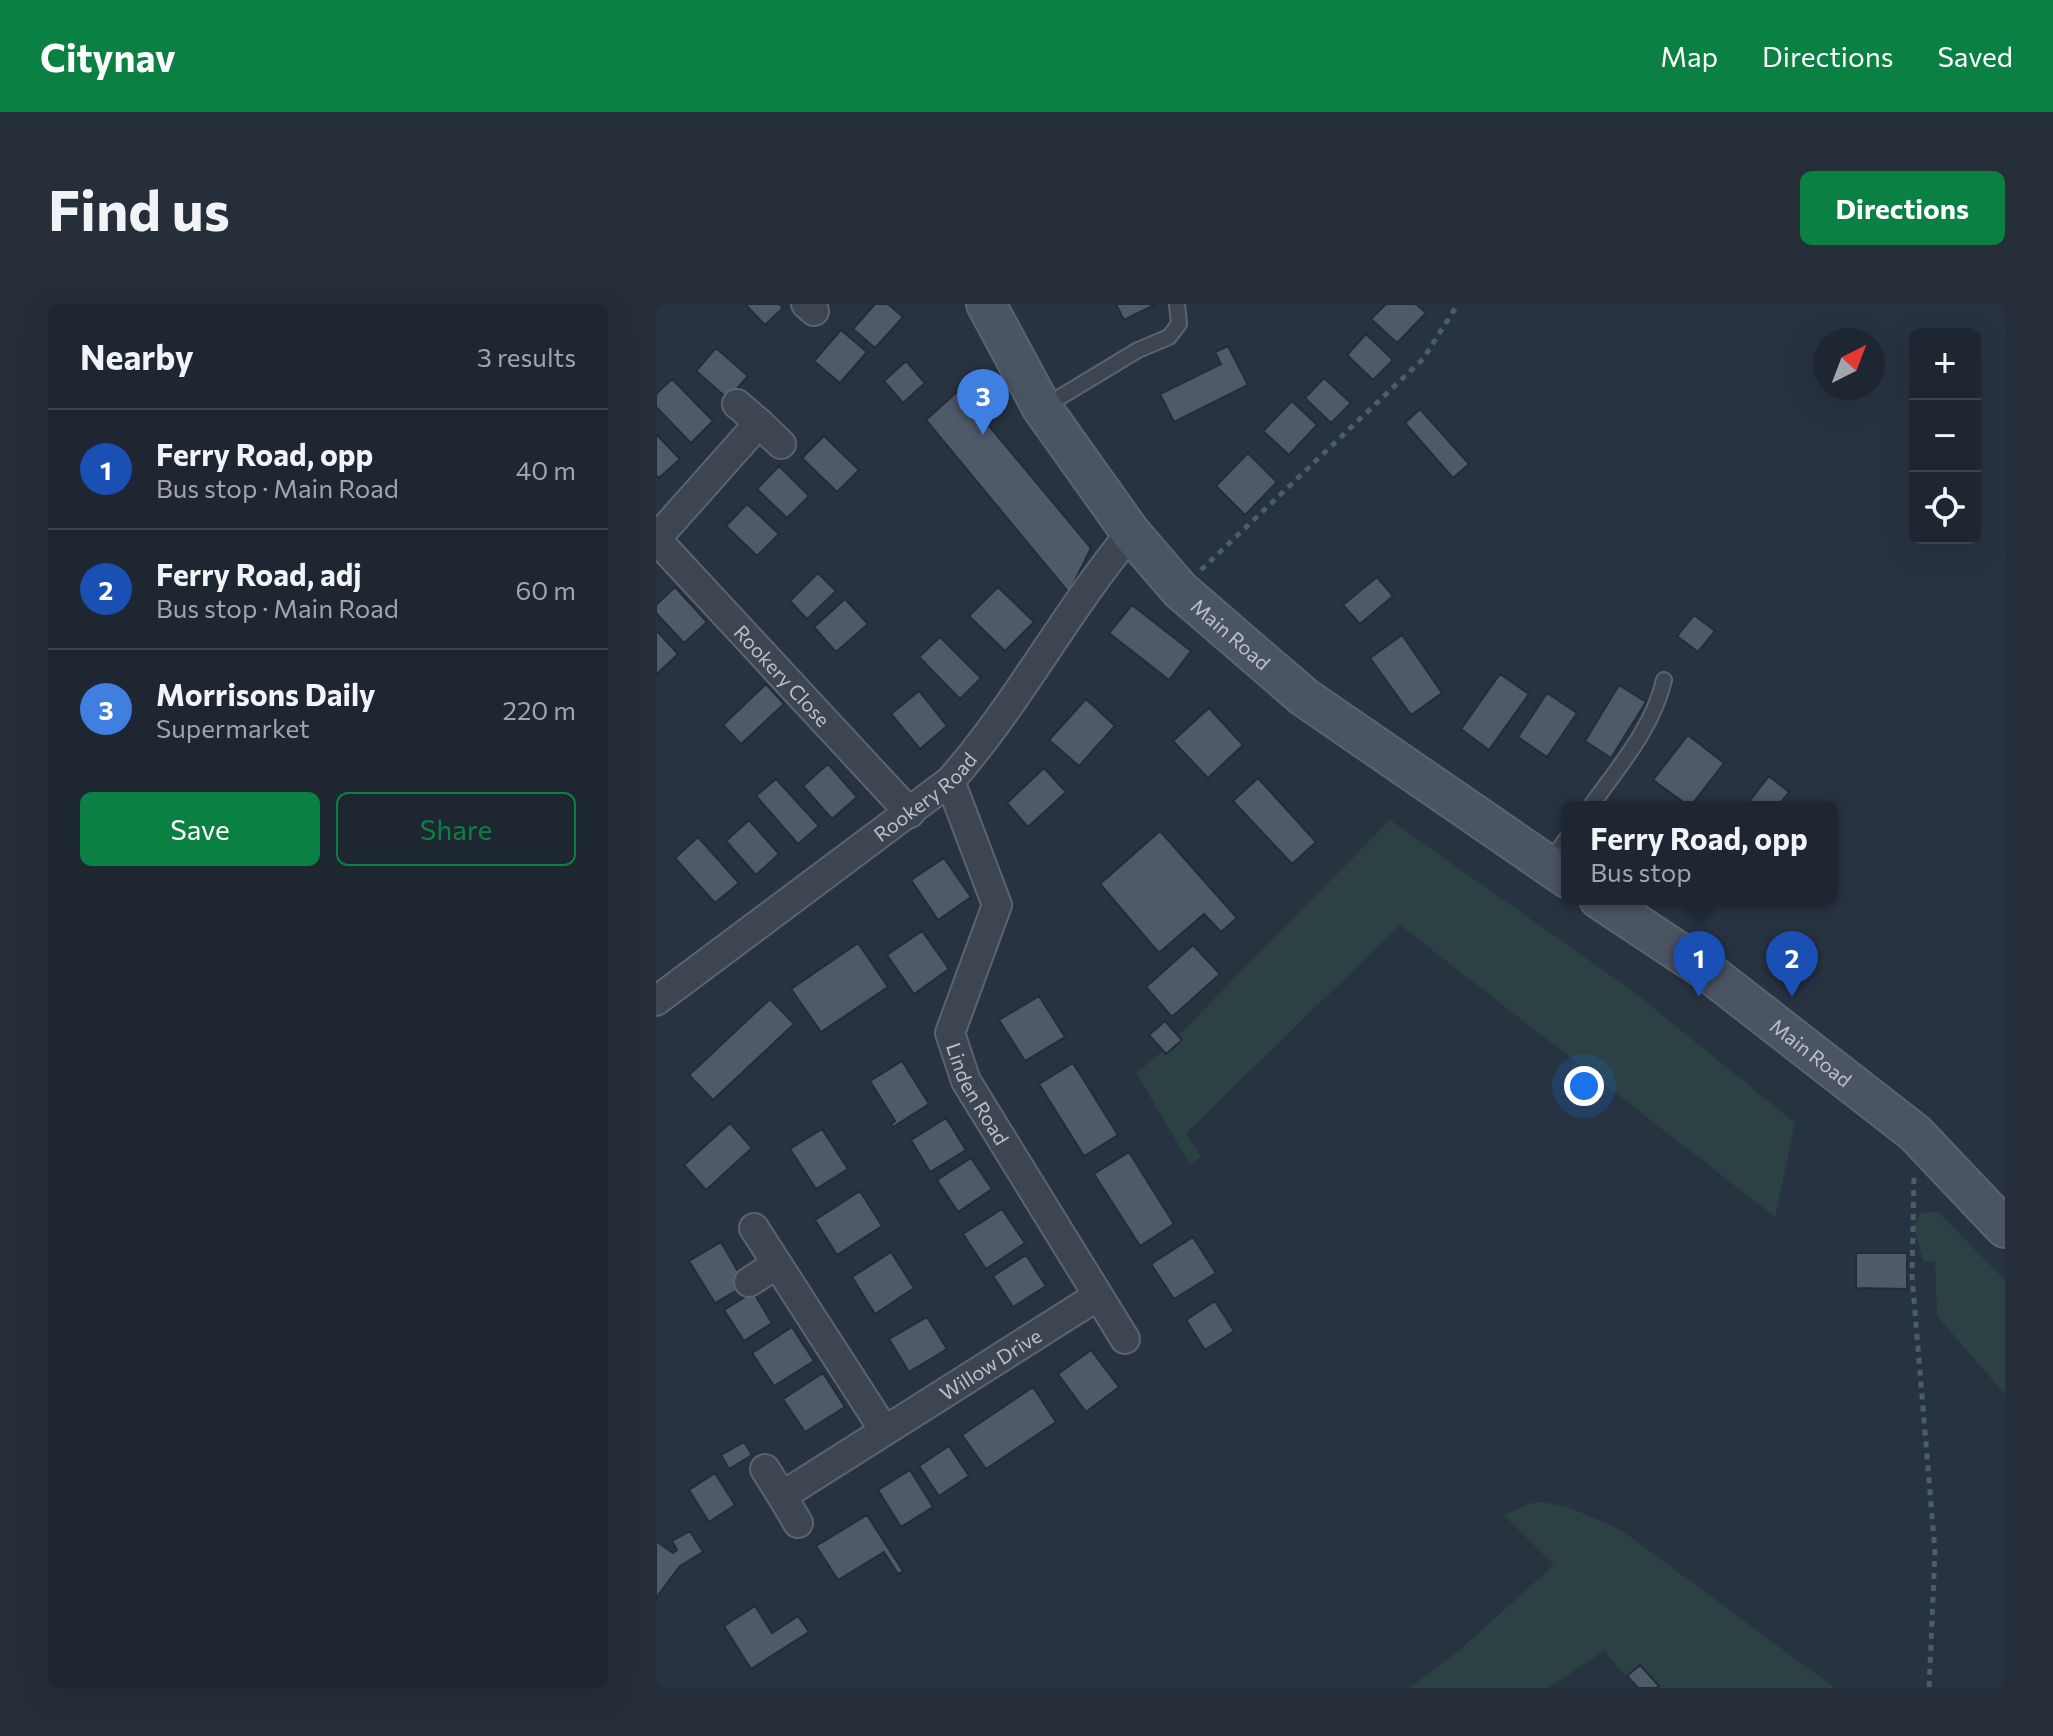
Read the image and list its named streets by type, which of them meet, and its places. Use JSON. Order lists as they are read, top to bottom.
{
  "streets": {
    "street": [
      "Main Road",
      "Rookery Close",
      "Rookery Road",
      "Linden Road",
      "Willow Drive"
    ]
  },
  "crossings": [
    ["Main Road", "Rookery Road"],
    ["Rookery Close", "Rookery Road"],
    ["Rookery Road", "Linden Road"],
    ["Linden Road", "Willow Drive"]
  ],
  "north": "top right",
  "page": {
    "header": "Citynav",
    "nav": ["Map", "Directions", "Saved"],
    "buttons": [
      "Directions",
      ["Save", "Share"]
    ],
    "title": "Find us",
    "heading": ["Nearby", "3 results"],
    "map_buttons": ["+", "−"],
    "pins": ["3", "1", "2"],
    "list": [
      {
        "mark": "1",
        "name": "Ferry Road, opp",
        "note": "Bus stop · Main Road",
        "value": "40 m"
      },
      {
        "mark": "2",
        "name": "Ferry Road, adj",
        "note": "Bus stop · Main Road",
        "value": "60 m"
      },
      {
        "mark": "3",
        "name": "Morrisons Daily",
        "note": "Supermarket",
        "value": "220 m"
      }
    ],
    "popup": ["Ferry Road, opp", "Bus stop"]
  }
}
